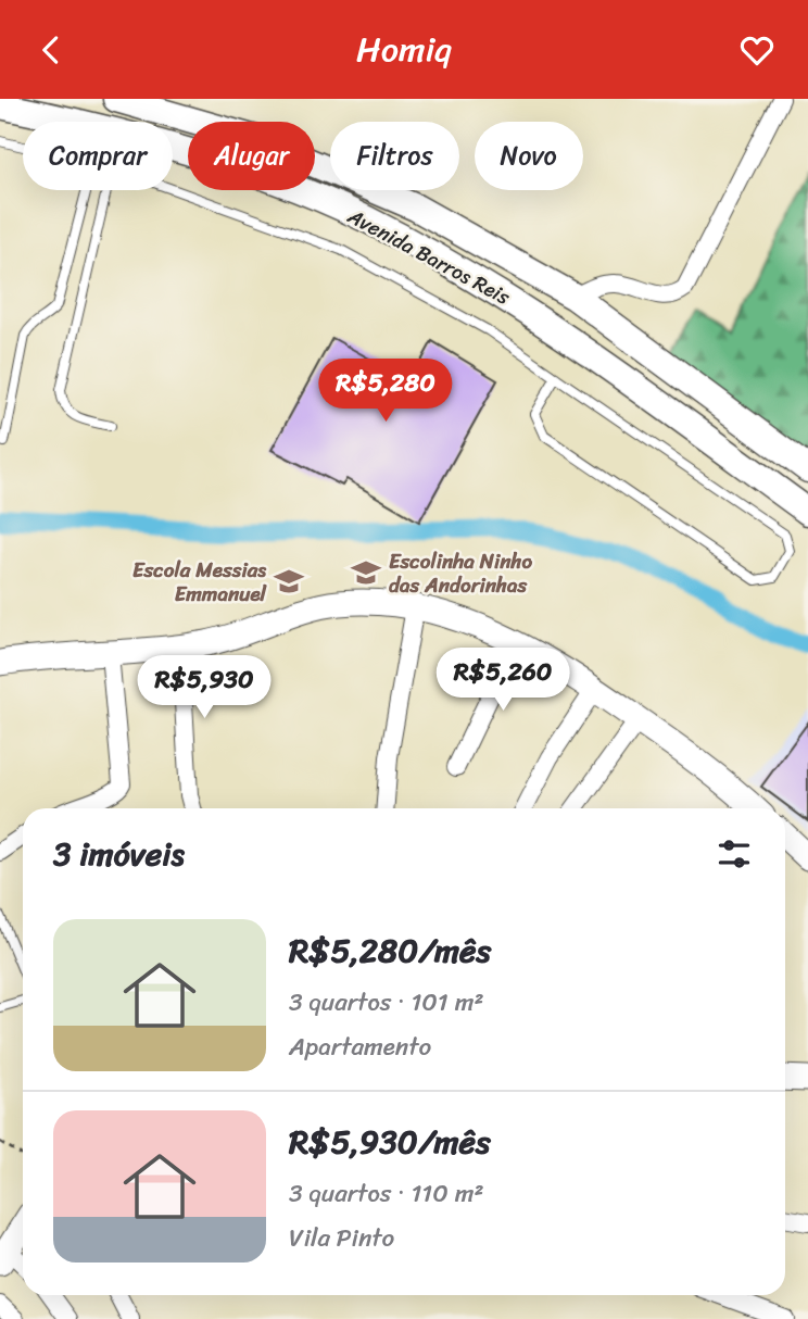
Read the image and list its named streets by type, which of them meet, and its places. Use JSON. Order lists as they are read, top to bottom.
{
  "streets": {
    "main road": ["Avenida Barros Reis"]
  },
  "places": {
    "school or university": ["Escolinha Ninho das Andorinhas", "Escola Messias Emmanuel"]
  },
  "page": {
    "header": "Homiq",
    "chip": [
      "Comprar",
      "Alugar",
      "Filtros",
      "Novo"
    ],
    "price": ["R$5,280", "R$5,260", "R$5,930"],
    "heading": "3 imóveis",
    "list": [
      {
        "name": "R$5,280/mês",
        "note": "3 quartos · 101 m² · Apartamento"
      },
      {
        "name": "R$5,930/mês",
        "note": "3 quartos · 110 m² · Vila Pinto"
      }
    ]
  }
}
